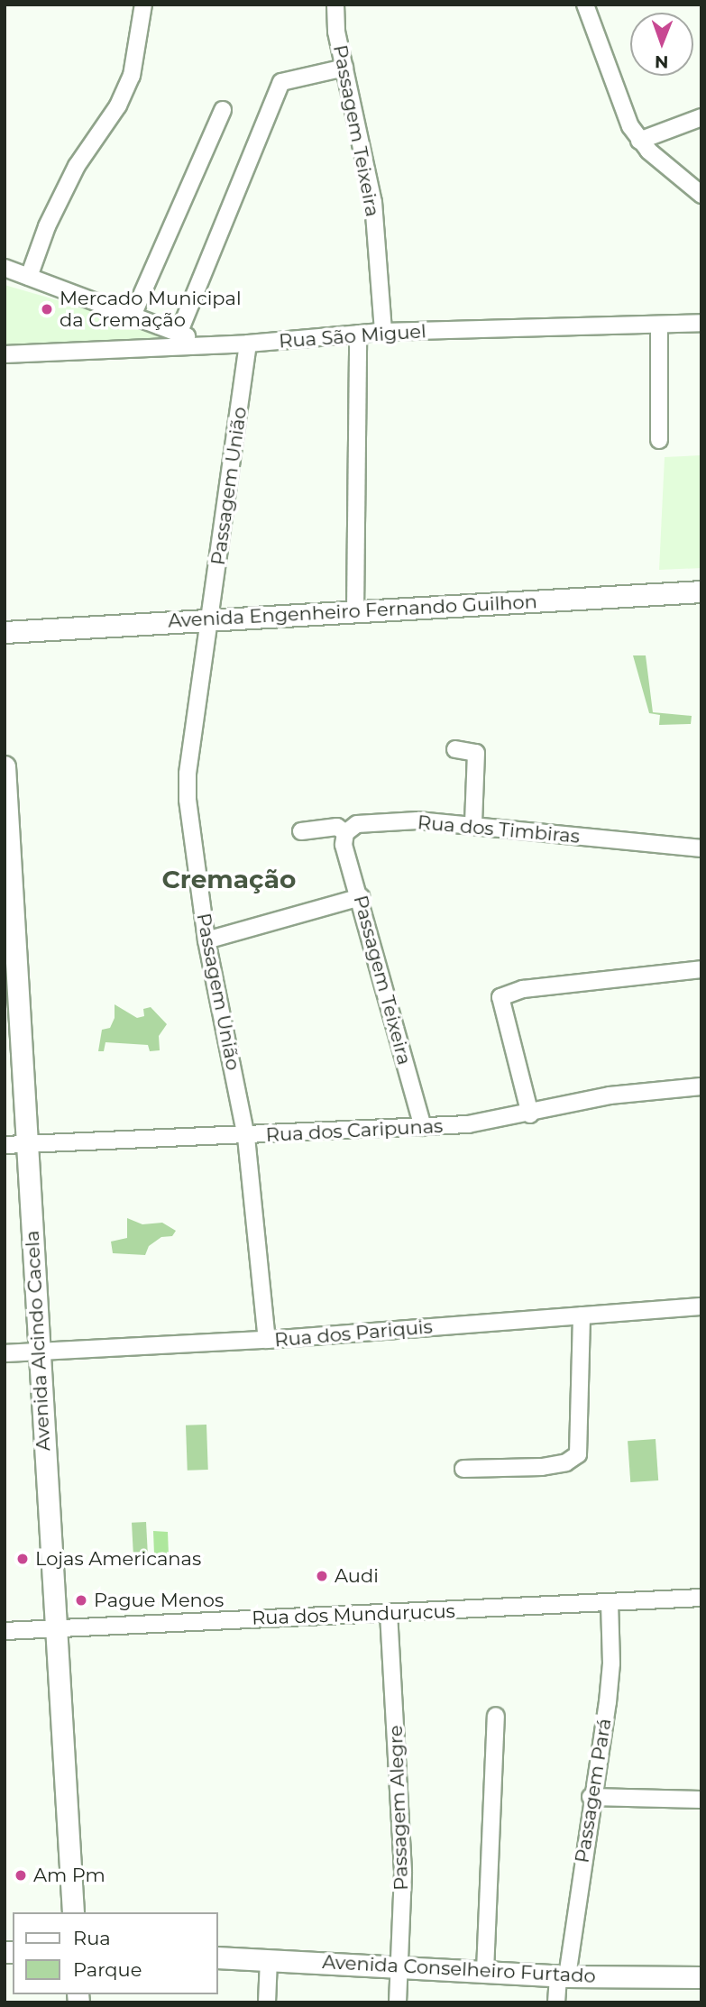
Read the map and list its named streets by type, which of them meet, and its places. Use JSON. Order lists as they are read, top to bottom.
{
  "streets": {
    "main road": ["Avenida Engenheiro Fernando Guilhon", "Avenida Alcindo Cacela", "Avenida Conselheiro Furtado"],
    "street": [
      "Passagem Teixeira",
      "Rua São Miguel",
      "Passagem União",
      "Rua dos Timbiras",
      "Rua dos Caripunas",
      "Rua dos Pariquis",
      "Rua dos Mundurucus",
      "Passagem Pará",
      "Passagem Alegre"
    ]
  },
  "crossings": [
    ["Passagem Teixeira", "Rua São Miguel"],
    ["Passagem Teixeira", "Rua dos Timbiras"],
    ["Passagem Teixeira", "Rua dos Caripunas"],
    ["Rua São Miguel", "Passagem União"],
    ["Passagem União", "Avenida Engenheiro Fernando Guilhon"],
    ["Passagem União", "Rua dos Caripunas"],
    ["Passagem União", "Rua dos Pariquis"],
    ["Rua dos Caripunas", "Avenida Alcindo Cacela"],
    ["Rua dos Pariquis", "Avenida Alcindo Cacela"],
    ["Avenida Alcindo Cacela", "Rua dos Mundurucus"],
    ["Rua dos Mundurucus", "Passagem Pará"],
    ["Rua dos Mundurucus", "Passagem Alegre"],
    ["Passagem Pará", "Avenida Conselheiro Furtado"],
    ["Passagem Alegre", "Avenida Conselheiro Furtado"]
  ],
  "districts": ["Cremação"],
  "places": [
    "Mercado Municipal da Cremação",
    "Lojas Americanas",
    "Audi",
    "Pague Menos",
    "Am Pm"
  ],
  "legend": ["Rua", "Parque"],
  "north": "bottom"
}
